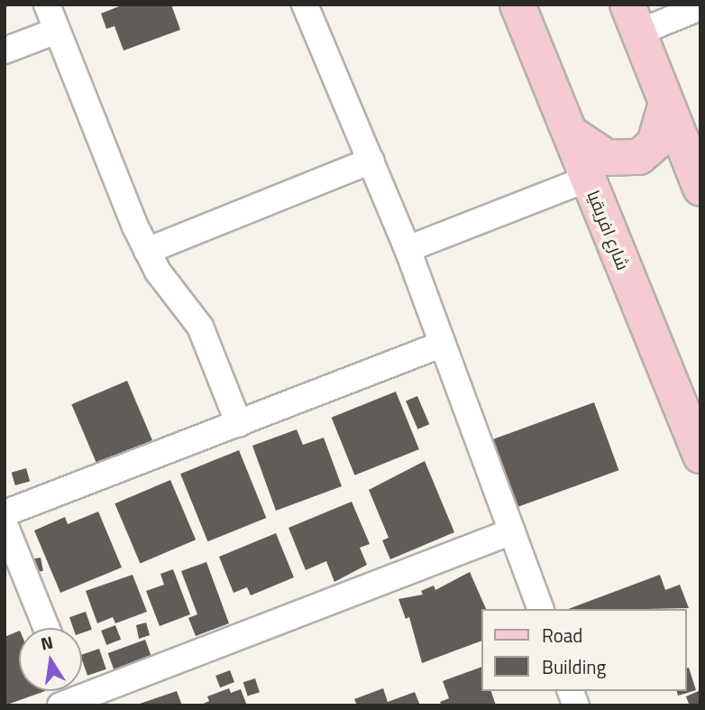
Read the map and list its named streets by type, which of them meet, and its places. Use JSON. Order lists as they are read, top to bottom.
{
  "streets": {
    "street": ["شارع افريقيا"]
  },
  "legend": ["Road", "Building"],
  "north": "top"
}
